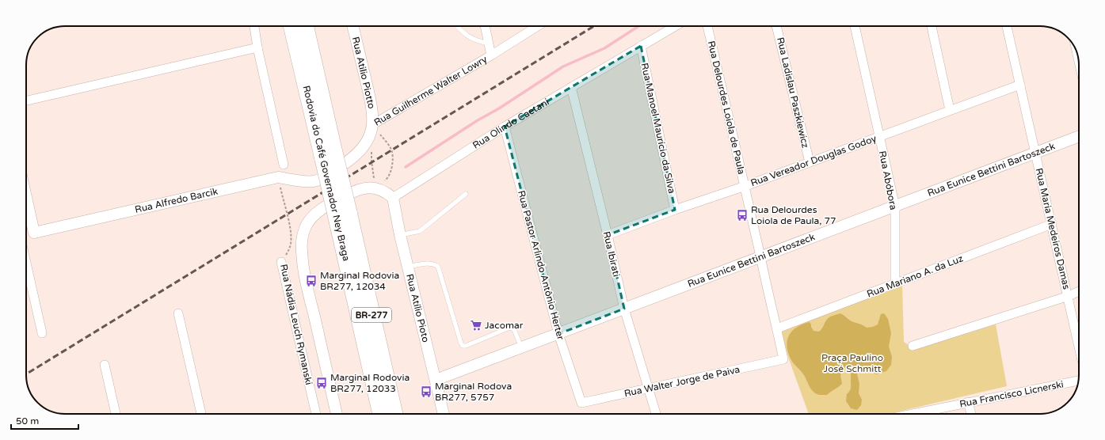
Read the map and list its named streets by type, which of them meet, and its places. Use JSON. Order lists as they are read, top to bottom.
{
  "streets": {
    "highway": ["Rodovia do Café Governador Ney Braga", "BR-277"],
    "street": [
      "Rua Atilio Piotto",
      "Rua Guilherme Walter Lowry",
      "Rua Ladislau Paszkiewicz",
      "Rua Delourdes Loiola de Paula",
      "Rua Olindo Caetani",
      "Rua Manoel Maurício da Silva",
      "Rua Vereador Douglas Godoy",
      "Rua Eunice Bettini Bartoszeck",
      "Rua Abóbora",
      "Rua Alfredo Barcik",
      "Rua Maria Medeiros Damas",
      "Rua Ibirati",
      "Rua Pastor Arlindo Antônio Herter",
      "Rua Mariano A. da Luz",
      "Rua Atílio Pioto",
      "Rua Nádia Leuch Rymanski",
      "Rua Walter Jorge de Paiva",
      "Rua Francisco Licnerski"
    ]
  },
  "crossings": [
    ["Rua Atilio Piotto", "Rua Guilherme Walter Lowry"],
    ["Rua Guilherme Walter Lowry", "Rodovia do Café Governador Ney Braga"],
    ["Rua Guilherme Walter Lowry", "Rua Alfredo Barcik"],
    ["Rua Ladislau Paszkiewicz", "Rua Vereador Douglas Godoy"],
    ["Rua Delourdes Loiola de Paula", "Rua Vereador Douglas Godoy"],
    ["Rua Delourdes Loiola de Paula", "Rua Eunice Bettini Bartoszeck"],
    ["Rua Delourdes Loiola de Paula", "Rua Mariano A. da Luz"],
    ["Rua Delourdes Loiola de Paula", "Rua Walter Jorge de Paiva"],
    ["Rua Olindo Caetani", "Rua Manoel Maurício da Silva"],
    ["Rua Olindo Caetani", "Rua Ibirati"],
    ["Rua Olindo Caetani", "Rua Pastor Arlindo Antônio Herter"],
    ["Rua Olindo Caetani", "Rua Atílio Pioto"],
    ["Rua Manoel Maurício da Silva", "Rua Vereador Douglas Godoy"],
    ["Rua Vereador Douglas Godoy", "Rua Abóbora"],
    ["Rua Vereador Douglas Godoy", "Rua Maria Medeiros Damas"],
    ["Rua Vereador Douglas Godoy", "Rua Ibirati"],
    ["Rua Eunice Bettini Bartoszeck", "Rua Abóbora"],
    ["Rua Eunice Bettini Bartoszeck", "Rua Maria Medeiros Damas"],
    ["Rua Eunice Bettini Bartoszeck", "Rua Ibirati"],
    ["Rua Eunice Bettini Bartoszeck", "Rua Pastor Arlindo Antônio Herter"],
    ["Rua Eunice Bettini Bartoszeck", "Rua Atílio Pioto"],
    ["Rodovia do Café Governador Ney Braga", "Rua Alfredo Barcik"],
    ["Rua Abóbora", "Rua Mariano A. da Luz"],
    ["Rua Alfredo Barcik", "Rua Nádia Leuch Rymanski"],
    ["Rua Maria Medeiros Damas", "Rua Mariano A. da Luz"],
    ["Rua Ibirati", "Rua Walter Jorge de Paiva"],
    ["Rua Pastor Arlindo Antônio Herter", "Rua Walter Jorge de Paiva"]
  ],
  "parks": ["Praça Paulino José Schmitt"],
  "places": {
    "bus stop": [
      "Rua Delourdes Loiola de Paula, 77",
      "Marginal Rodovia BR277, 12034",
      "Marginal Rodovia BR277, 12033",
      "Marginal Rodova BR277, 5757"
    ],
    "supermarket": ["Jacomar"]
  },
  "scale_bar": "50 m"
}
